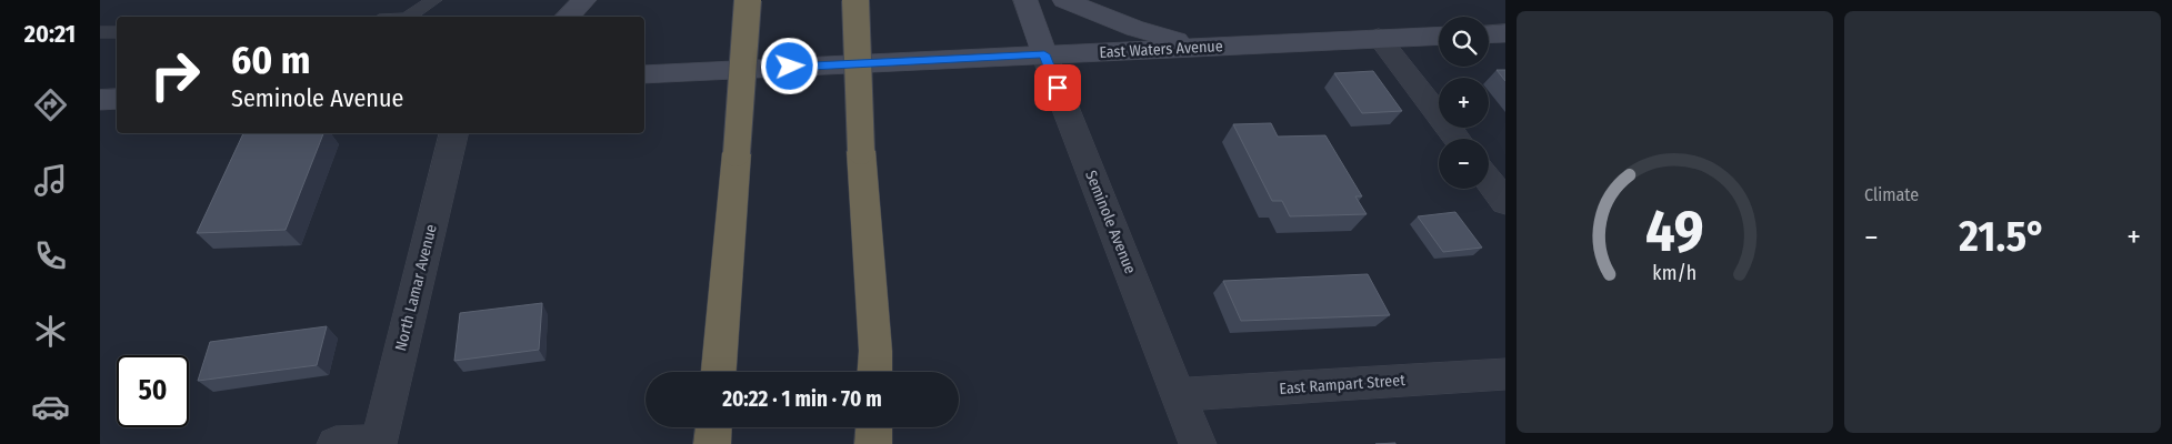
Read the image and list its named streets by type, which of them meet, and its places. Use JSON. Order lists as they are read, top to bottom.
{
  "streets": {
    "main road": ["East Waters Avenue", "Seminole Avenue"],
    "street": ["North Lamar Avenue", "East Rampart Street"]
  },
  "crossings": [
    ["East Waters Avenue", "Seminole Avenue"],
    ["Seminole Avenue", "East Rampart Street"]
  ],
  "page": {
    "tabs": "20:21",
    "tile": "Climate",
    "map_buttons": ["+", "−"],
    "turn": ["60 m", "Seminole Avenue"],
    "heat": ["−", "21.5°", "+"],
    "limit": "50",
    "trip": "20:22 · 1 min · 70 m",
    "gauge": ["49", "km/h"]
  }
}
